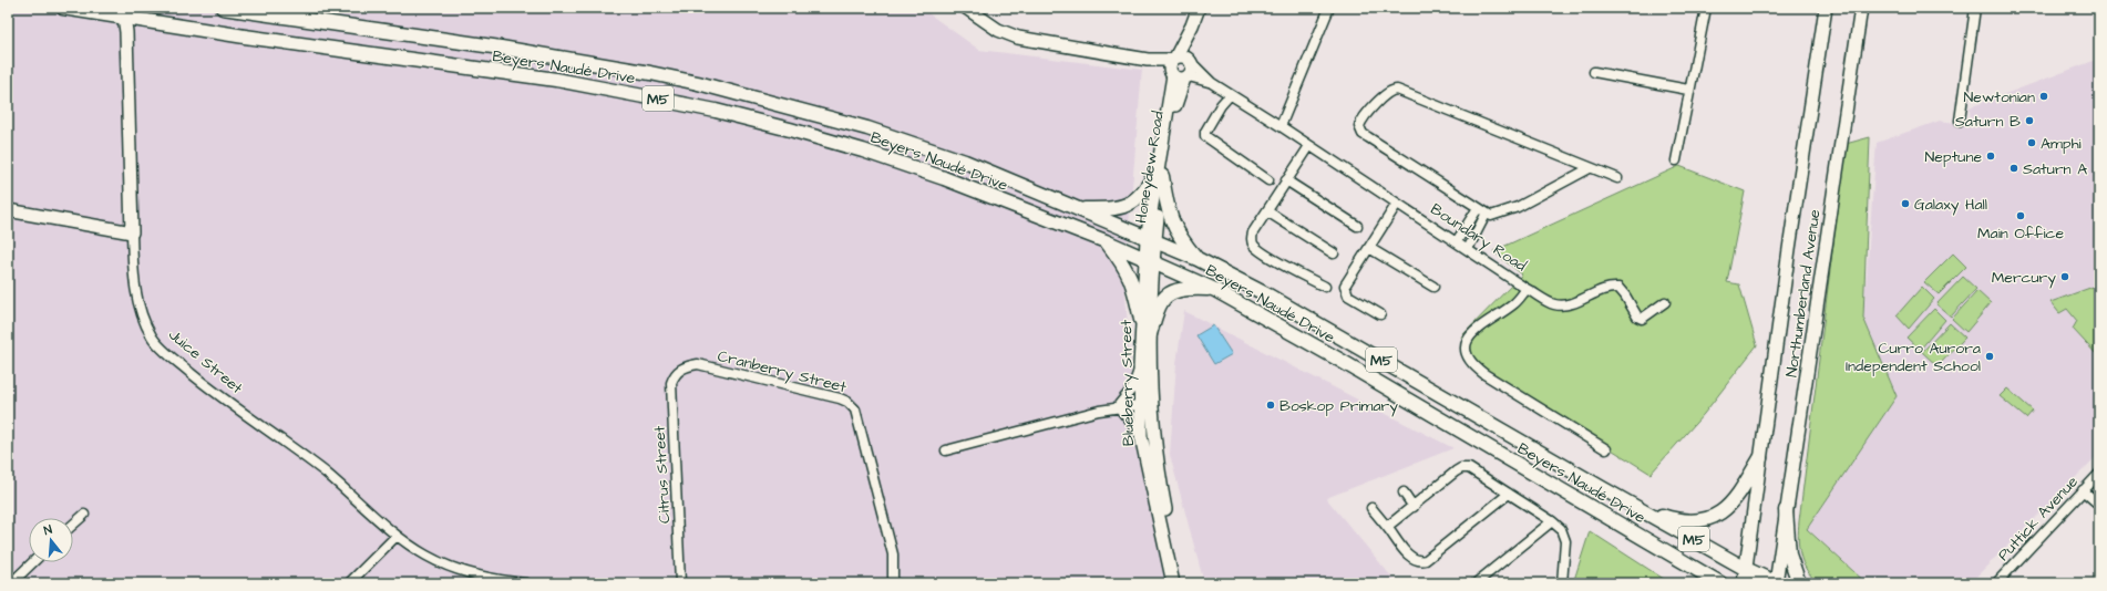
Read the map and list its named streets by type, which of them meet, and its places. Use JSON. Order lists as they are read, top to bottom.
{
  "streets": {
    "main road": ["Beyers Naudé Drive", "M5"],
    "street": [
      "Honeydew Road",
      "Boundary Road",
      "Northumberland Avenue",
      "Juice Street",
      "Cranberry Street",
      "Blueberry Street",
      "Citrus Street",
      "Puttick Avenue"
    ]
  },
  "crossings": [
    ["Beyers Naudé Drive", "Honeydew Road"],
    ["Beyers Naudé Drive", "Northumberland Avenue"],
    ["Beyers Naudé Drive", "Juice Street"],
    ["Beyers Naudé Drive", "Blueberry Street"],
    ["Honeydew Road", "Boundary Road"],
    ["Honeydew Road", "Blueberry Street"],
    ["Cranberry Street", "Citrus Street"]
  ],
  "places": [
    "Newtonian",
    "Saturn B",
    "Amphi",
    "Neptune",
    "Saturn A",
    "Galaxy Hall",
    "Main Office",
    "Mercury",
    "Curro Aurora Independent School",
    "Boskop Primary"
  ],
  "north": "top"
}
